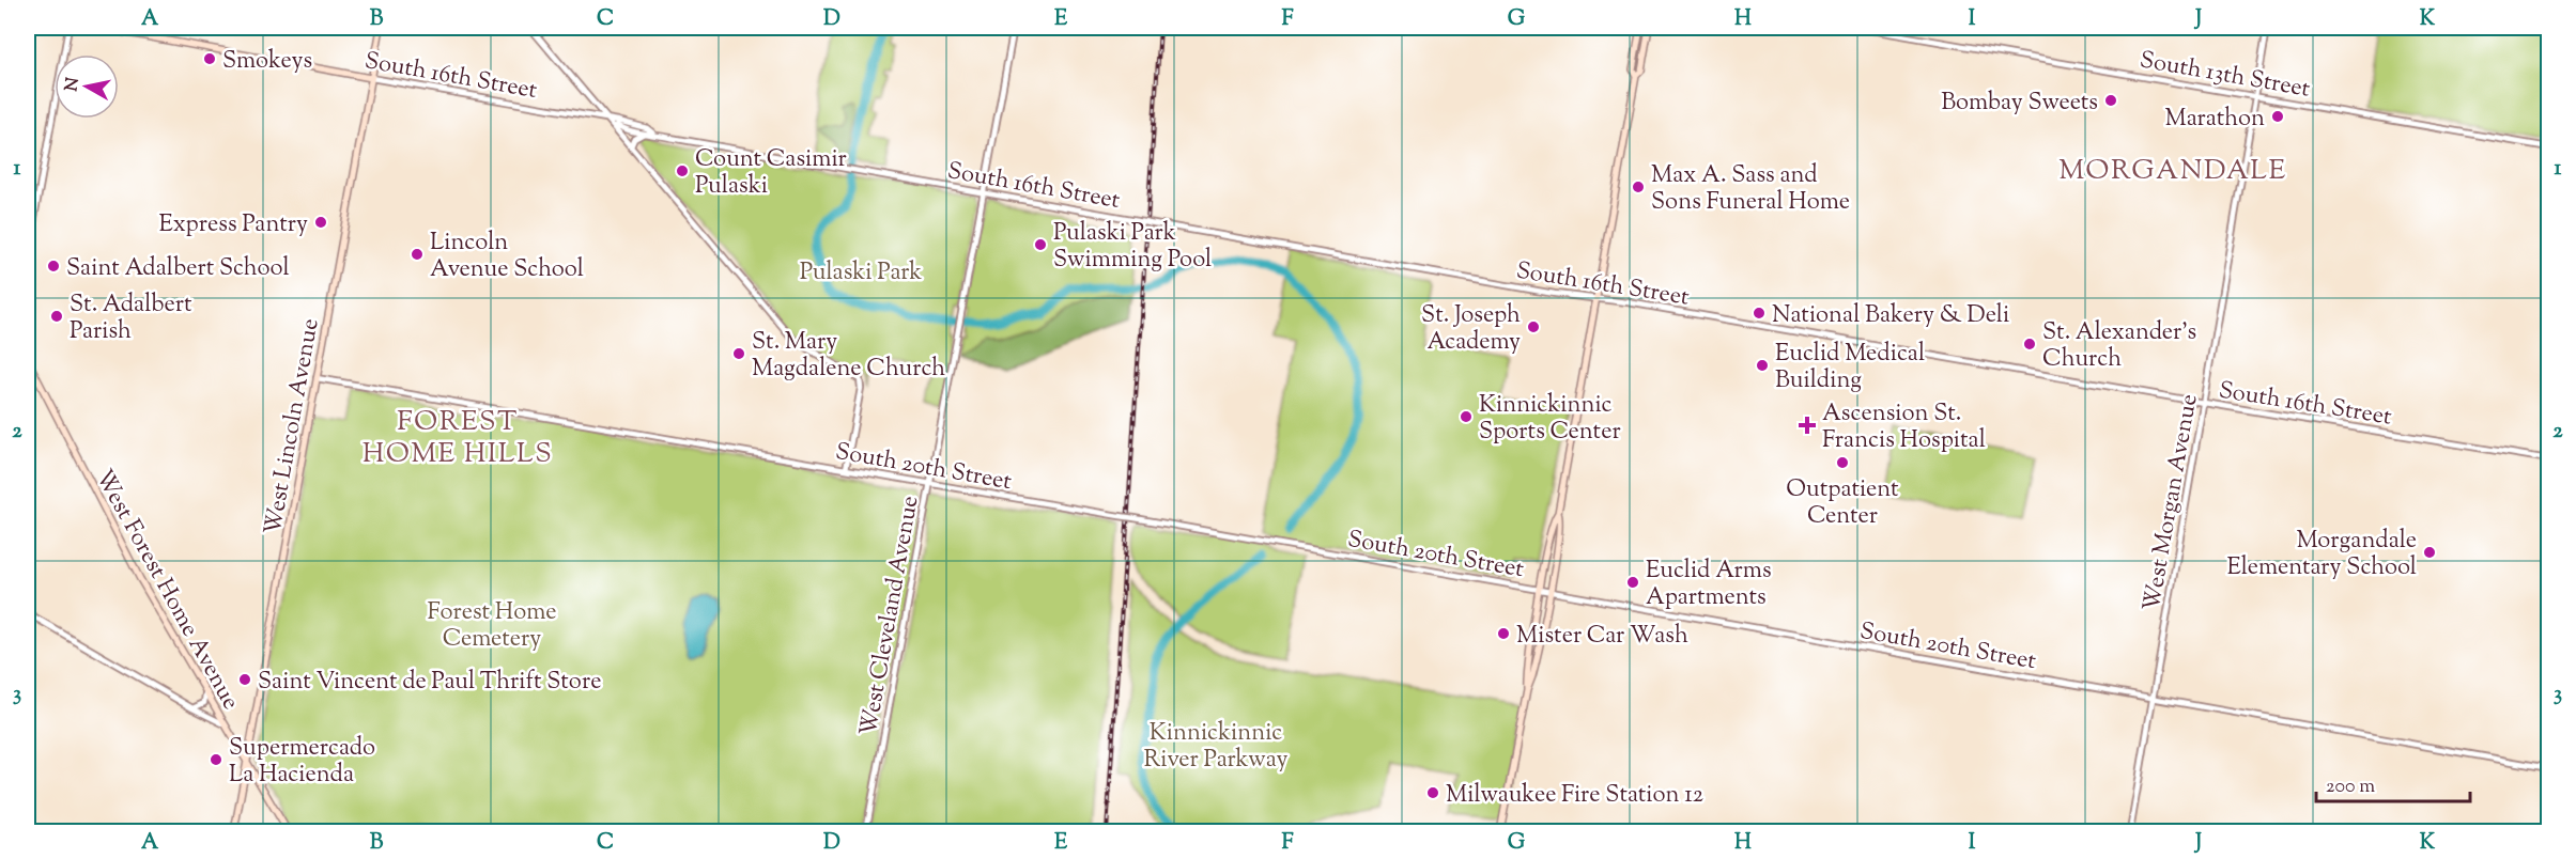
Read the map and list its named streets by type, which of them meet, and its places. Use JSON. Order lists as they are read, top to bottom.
{
  "streets": {
    "main road": ["South 16th Street", "West Lincoln Avenue", "West Forest Home Avenue"],
    "street": [
      "South 13th Street",
      "South 20th Street",
      "West Morgan Avenue",
      "West Cleveland Avenue"
    ]
  },
  "crossings": [
    ["South 13th Street", "West Morgan Avenue"],
    ["South 16th Street", "West Lincoln Avenue"],
    ["South 16th Street", "West Morgan Avenue"],
    ["South 16th Street", "West Cleveland Avenue"],
    ["West Lincoln Avenue", "South 20th Street"],
    ["West Lincoln Avenue", "West Forest Home Avenue"],
    ["South 20th Street", "West Morgan Avenue"],
    ["South 20th Street", "West Cleveland Avenue"]
  ],
  "districts": ["MORGANDALE", "FOREST HOME HILLS"],
  "parks": ["Pulaski Park", "Forest Home Cemetery", "Kinnickinnic River Parkway"],
  "places": {
    "other": [
      "Smokeys",
      "Bombay Sweets",
      "Marathon",
      "Count Casimir Pulaski",
      "Max A. Sass and Sons Funeral Home",
      "Express Pantry",
      "Pulaski Park Swimming Pool",
      "Lincoln Avenue School",
      "Saint Adalbert School",
      "National Bakery & Deli",
      "St. Adalbert Parish",
      "St. Joseph Academy",
      "St. Alexander's Church",
      "St. Mary Magdalene Church",
      "Euclid Medical Building",
      "Kinnickinnic Sports Center",
      "Outpatient Center",
      "Morgandale Elementary School",
      "Euclid Arms Apartments",
      "Mister Car Wash",
      "Saint Vincent de Paul Thrift Store",
      "Supermercado La Hacienda",
      "Milwaukee Fire Station 12"
    ],
    "health": ["Ascension St. Francis Hospital"]
  },
  "scale_bar": "200 m",
  "north": "left",
  "grid": {
    "columns": [
      "A",
      "B",
      "C",
      "D",
      "E",
      "F",
      "G",
      "H",
      "I",
      "J",
      "K"
    ],
    "rows": ["1", "2", "3"]
  }
}
